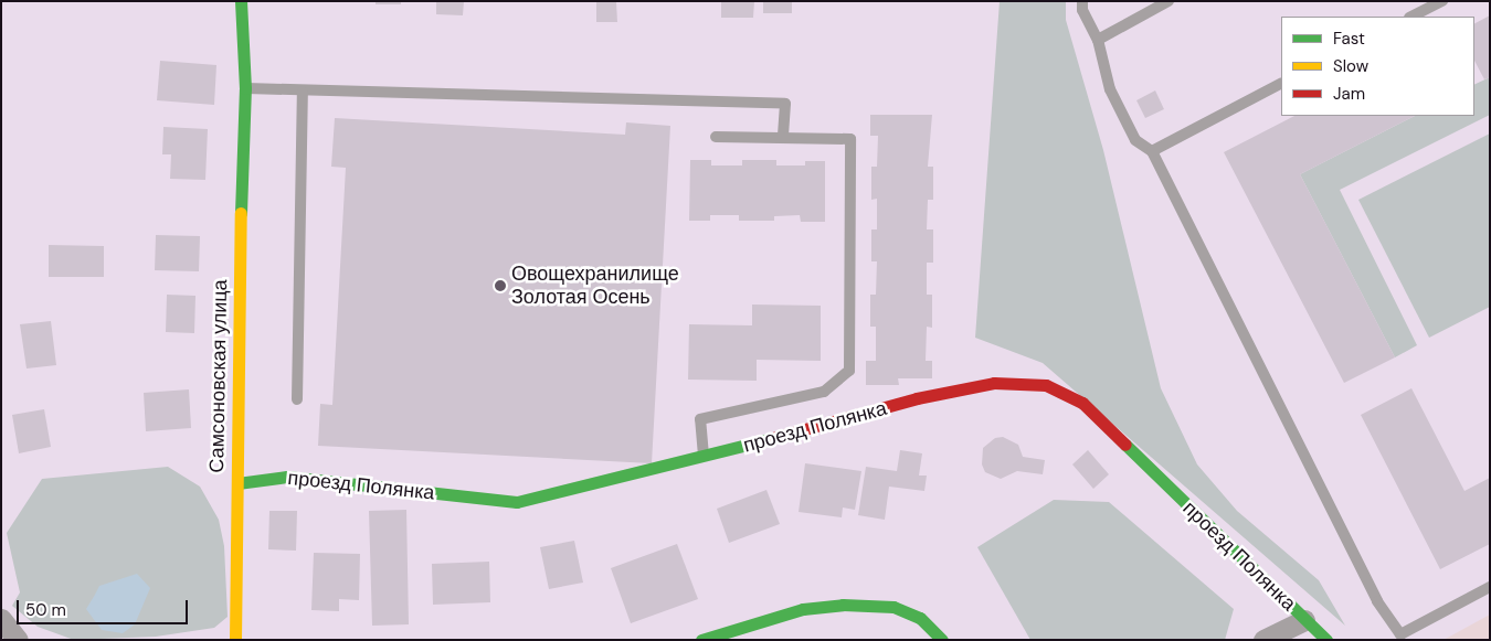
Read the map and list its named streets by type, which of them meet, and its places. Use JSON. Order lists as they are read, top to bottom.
{
  "streets": {
    "street": ["Самсоновская улица", "проезд Полянка"]
  },
  "crossings": [
    ["Самсоновская улица", "проезд Полянка"]
  ],
  "places": ["Овощехранилище Золотая Осень"],
  "legend": ["Fast", "Slow", "Jam"],
  "scale_bar": "50 m"
}
